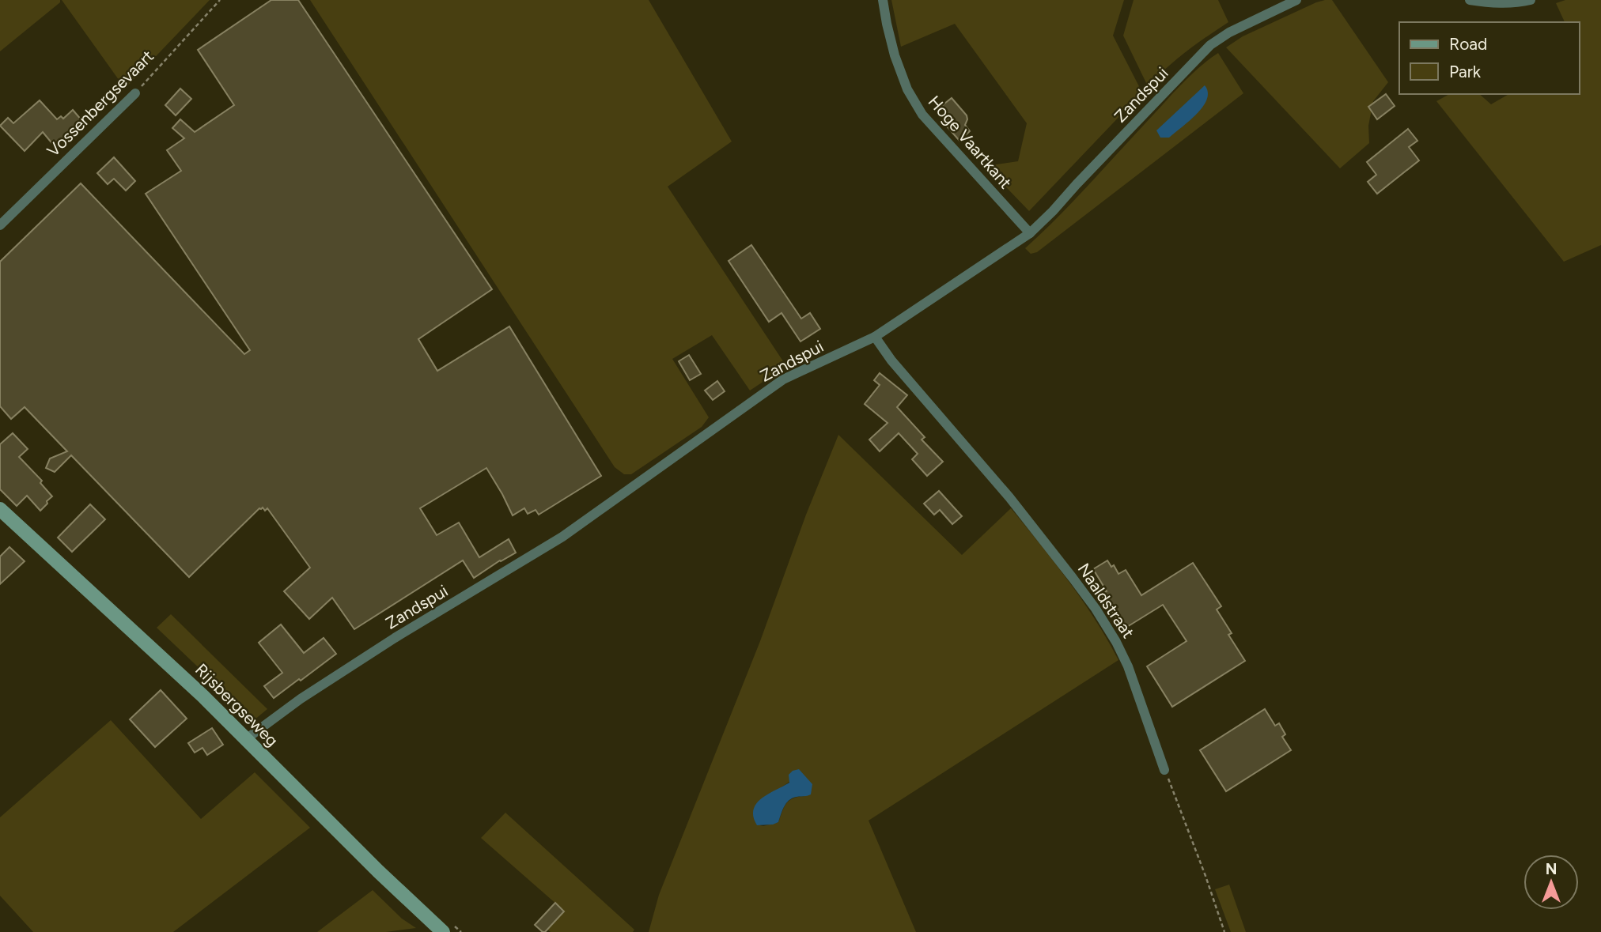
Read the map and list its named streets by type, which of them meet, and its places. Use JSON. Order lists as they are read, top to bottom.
{
  "streets": {
    "main road": ["Rijsbergseweg"],
    "street": [
      "Zandspui",
      "Vossenbergsevaart",
      "Hoge Vaartkant",
      "Naaldstraat"
    ]
  },
  "crossings": [
    ["Zandspui", "Hoge Vaartkant"],
    ["Zandspui", "Naaldstraat"],
    ["Zandspui", "Rijsbergseweg"]
  ],
  "legend": ["Road", "Park"],
  "north": "top"
}
